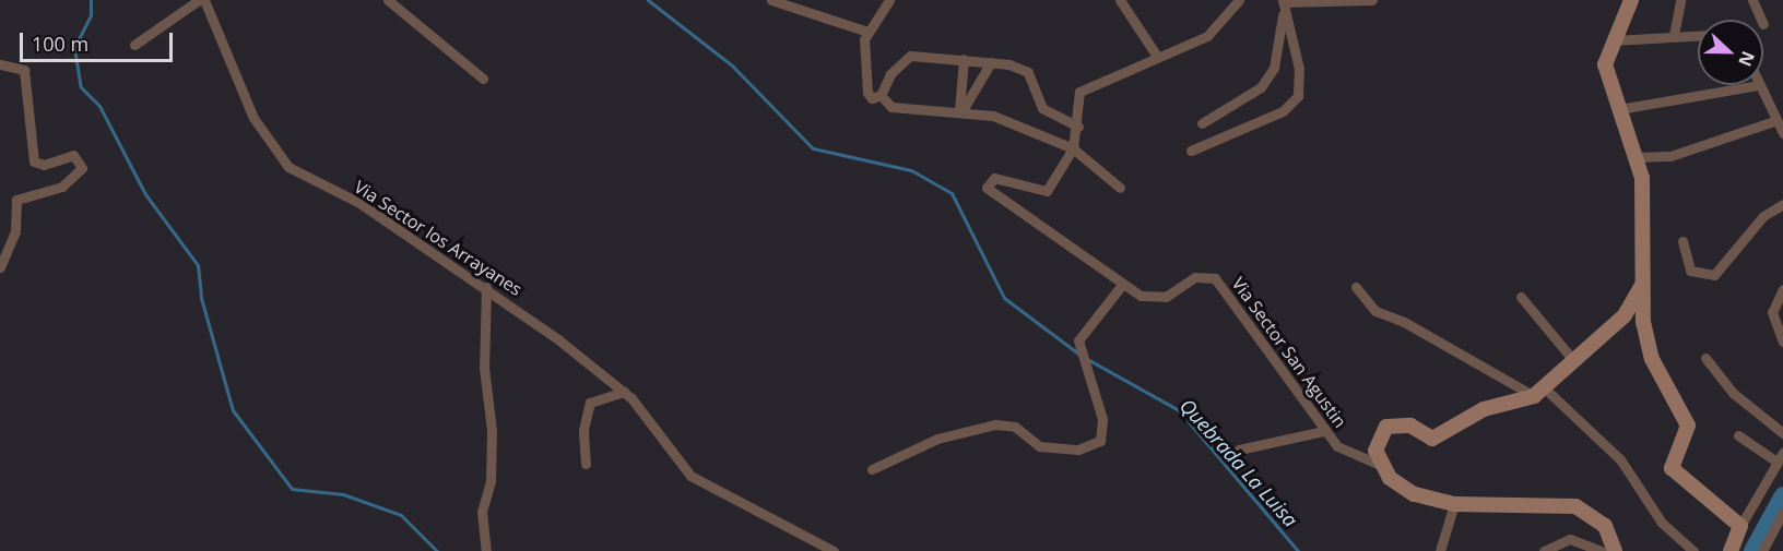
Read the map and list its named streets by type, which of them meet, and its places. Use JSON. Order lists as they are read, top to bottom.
{
  "streets": {
    "street": ["Via Sector los Arrayanes", "Via Sector San Agustin"]
  },
  "water": ["Quebrada La Luisa"],
  "scale_bar": "100 m",
  "north": "right"
}
